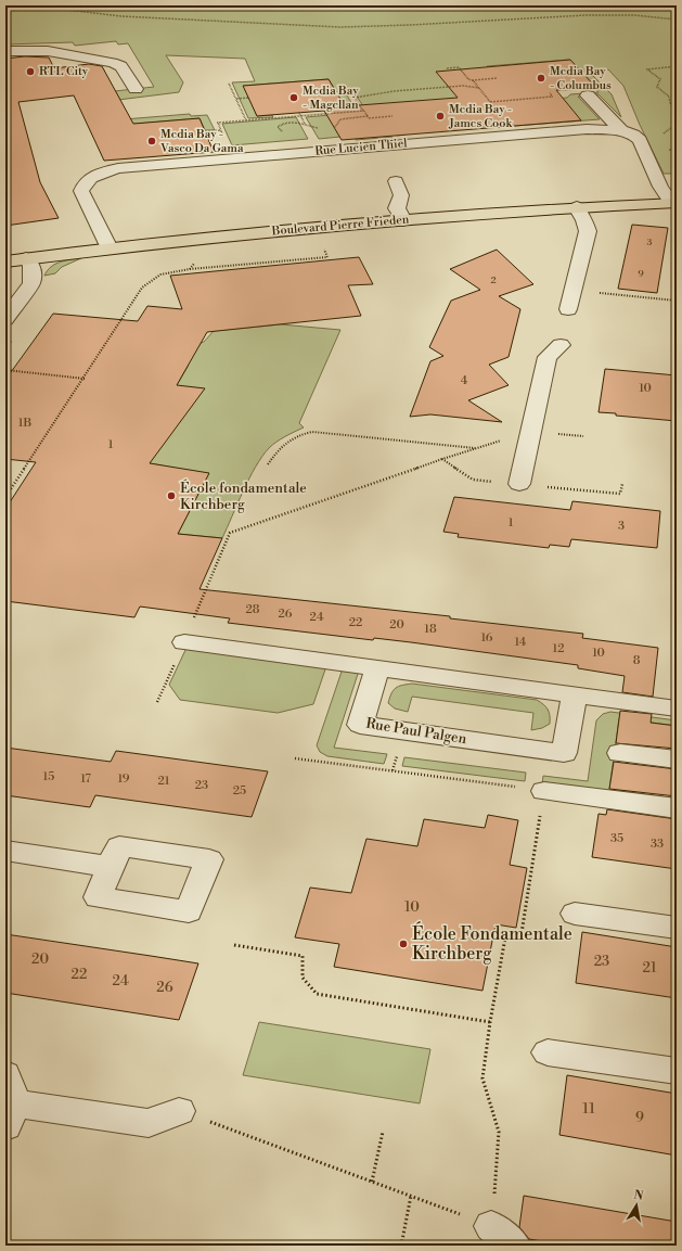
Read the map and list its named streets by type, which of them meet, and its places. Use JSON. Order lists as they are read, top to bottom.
{
  "streets": {
    "main road": ["Boulevard Pierre Frieden"],
    "street": ["Rue Lucien Thiel", "Rue Paul Palgen"]
  },
  "crossings": [
    ["Rue Lucien Thiel", "Boulevard Pierre Frieden"]
  ],
  "places": [
    "RTL City",
    "Media Bay - Columbus",
    "Media Bay - Magellan",
    "Media Bay - James Cook",
    "Media Bay - Vasco Da Gama",
    "École fondamentale Kirchberg",
    "École Fondamentale Kirchberg"
  ],
  "house_numbers": [
    "3",
    "9",
    "2",
    "4",
    "10",
    "1B",
    "1",
    "1",
    "3",
    "28",
    "26",
    "24",
    "22",
    "20",
    "18",
    "16",
    "14",
    "12",
    "10",
    "8",
    "15",
    "17",
    "19",
    "21",
    "23",
    "25",
    "35",
    "33",
    "10",
    "20",
    "23",
    "21",
    "22",
    "24",
    "26",
    "11",
    "9"
  ],
  "north": "top"
}
